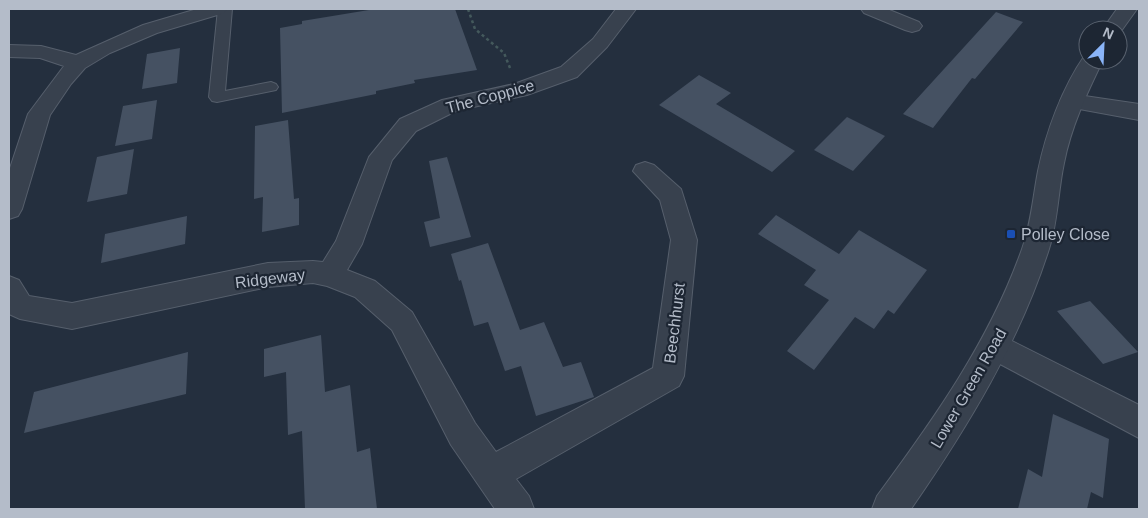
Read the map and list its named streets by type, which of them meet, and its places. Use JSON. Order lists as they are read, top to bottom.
{
  "streets": {
    "street": [
      "The Coppice",
      "Ridgeway",
      "Beechhurst",
      "Lower Green Road"
    ]
  },
  "crossings": [
    ["The Coppice", "Ridgeway"],
    ["Ridgeway", "Beechhurst"]
  ],
  "places": {
    "transit": ["Polley Close"]
  },
  "north": "top right"
}
